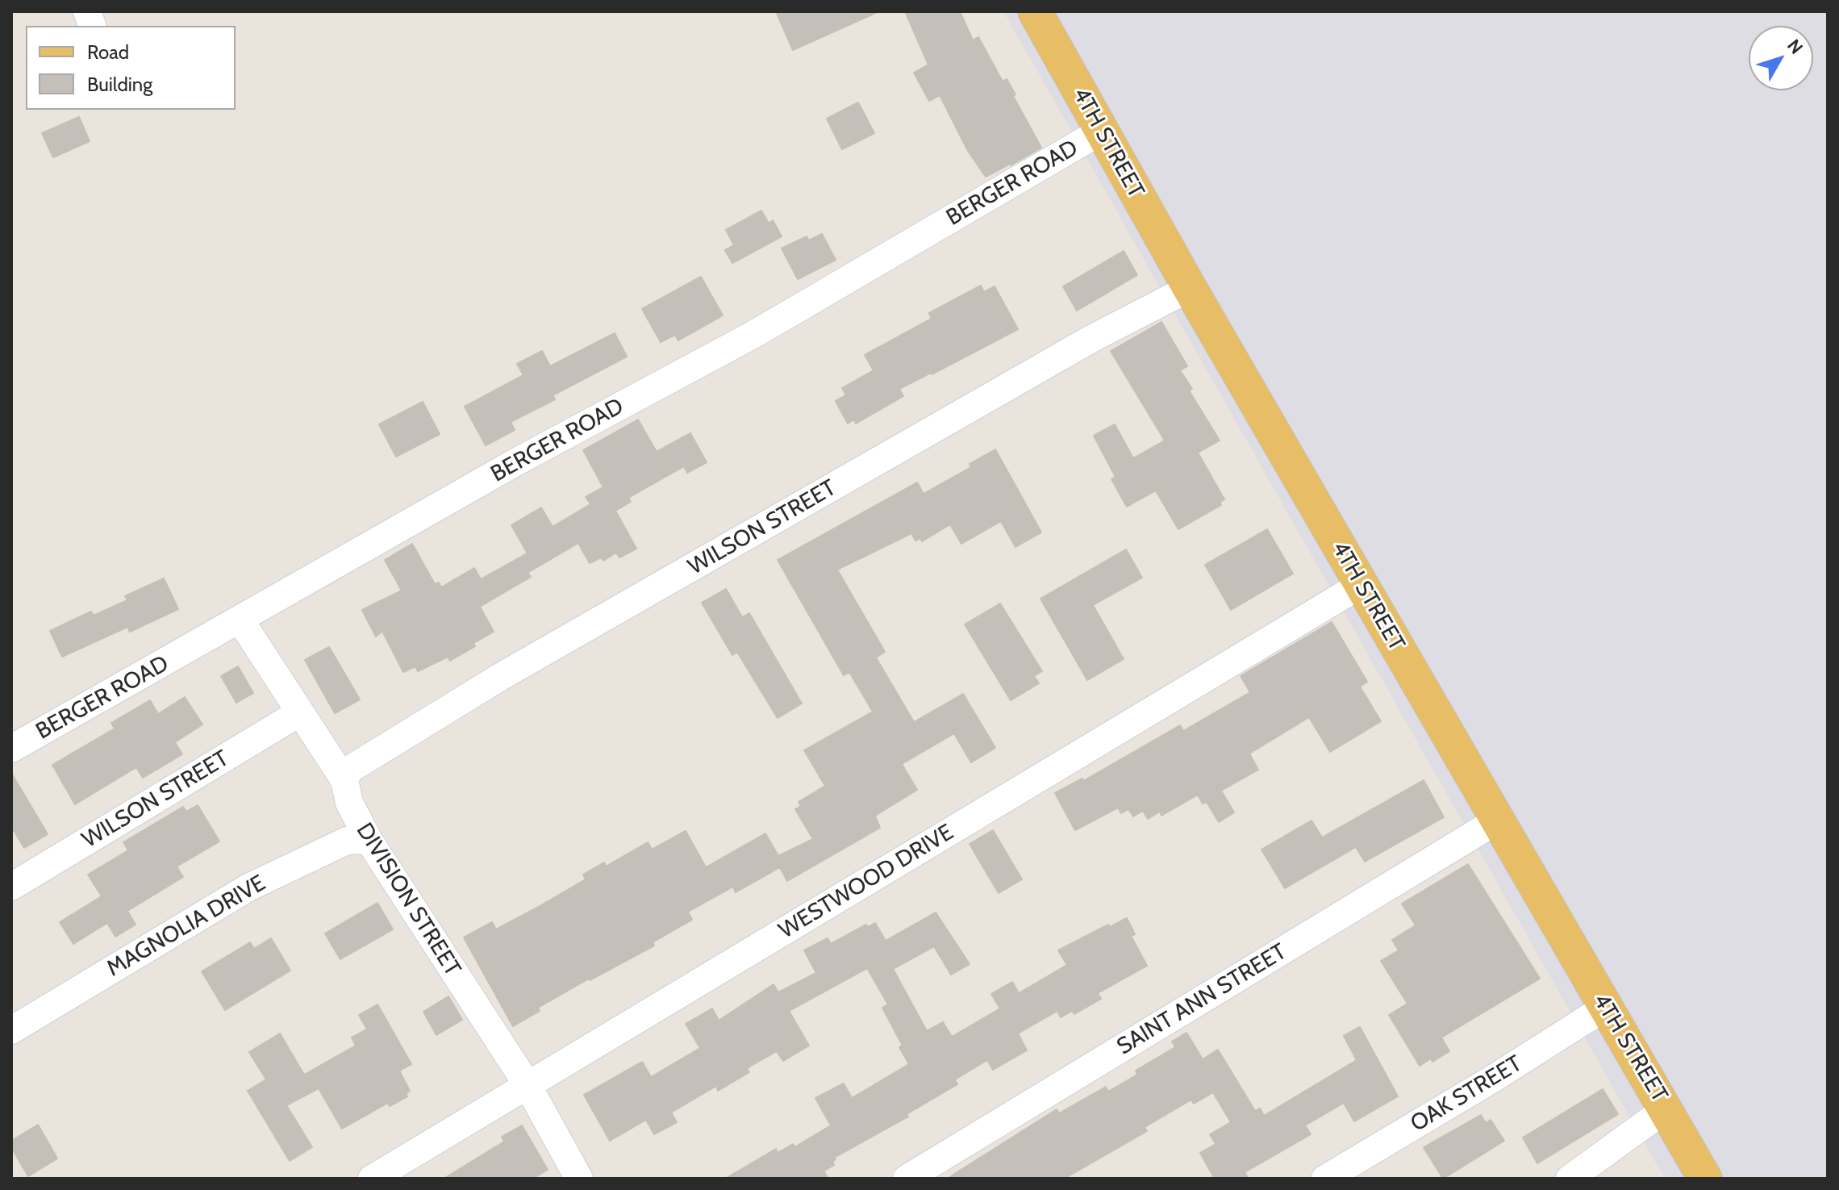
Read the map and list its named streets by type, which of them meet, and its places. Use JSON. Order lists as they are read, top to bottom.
{
  "streets": {
    "main road": ["4TH STREET"],
    "street": [
      "BERGER ROAD",
      "WILSON STREET",
      "WESTWOOD DRIVE",
      "DIVISION STREET",
      "MAGNOLIA DRIVE",
      "SAINT ANN STREET",
      "OAK STREET"
    ]
  },
  "crossings": [
    ["4TH STREET", "BERGER ROAD"],
    ["4TH STREET", "WILSON STREET"],
    ["4TH STREET", "WESTWOOD DRIVE"],
    ["4TH STREET", "SAINT ANN STREET"],
    ["4TH STREET", "OAK STREET"],
    ["BERGER ROAD", "DIVISION STREET"],
    ["WILSON STREET", "DIVISION STREET"],
    ["WESTWOOD DRIVE", "DIVISION STREET"],
    ["DIVISION STREET", "MAGNOLIA DRIVE"]
  ],
  "legend": ["Road", "Building"],
  "north": "top right"
}
